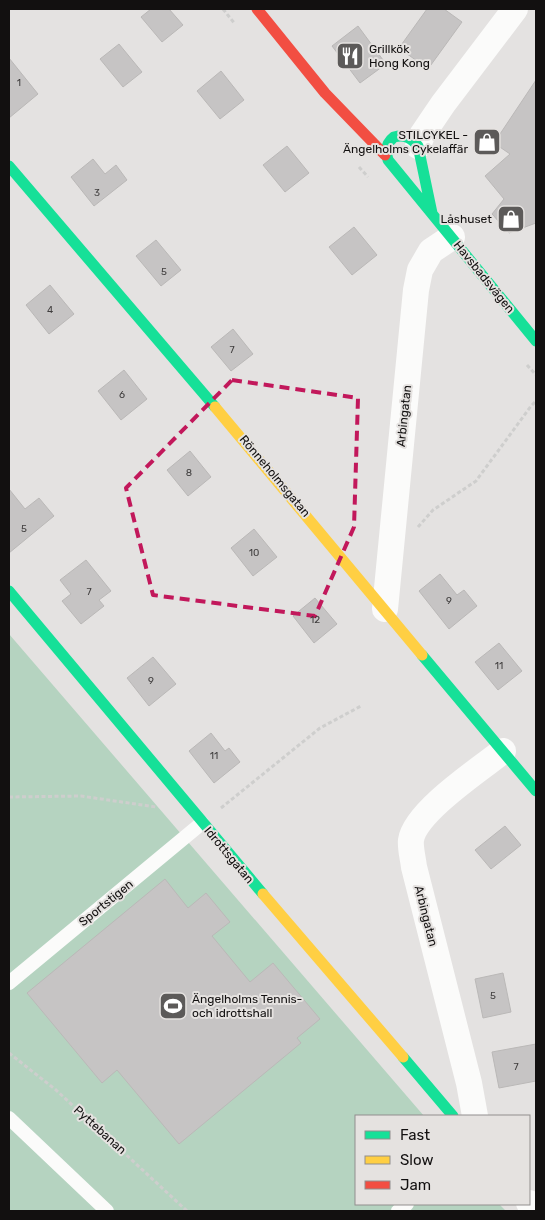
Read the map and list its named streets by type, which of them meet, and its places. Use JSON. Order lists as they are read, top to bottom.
{
  "streets": {
    "street": [
      "Havsbadsvägen",
      "Arbingatan",
      "Rönneholmsgatan",
      "Idrottsgatan"
    ],
    "lane": ["Sportstigen"],
    "path": ["Pyttebanan"]
  },
  "crossings": [
    ["Havsbadsvägen", "Arbingatan"],
    ["Arbingatan", "Rönneholmsgatan"],
    ["Idrottsgatan", "Sportstigen"]
  ],
  "places": {
    "restaurant": ["Grillkök Hong Kong"],
    "shop": ["STILCYKEL - Ängelholms Cykelaffär", "Låshuset"],
    "sports": ["Ängelholms Tennis- och idrottshall"]
  },
  "house_numbers": [
    "1",
    "3",
    "5",
    "4",
    "7",
    "6",
    "8",
    "5",
    "10",
    "7",
    "9",
    "12",
    "11",
    "9",
    "11",
    "5",
    "7"
  ],
  "legend": ["Fast", "Slow", "Jam"]
}
